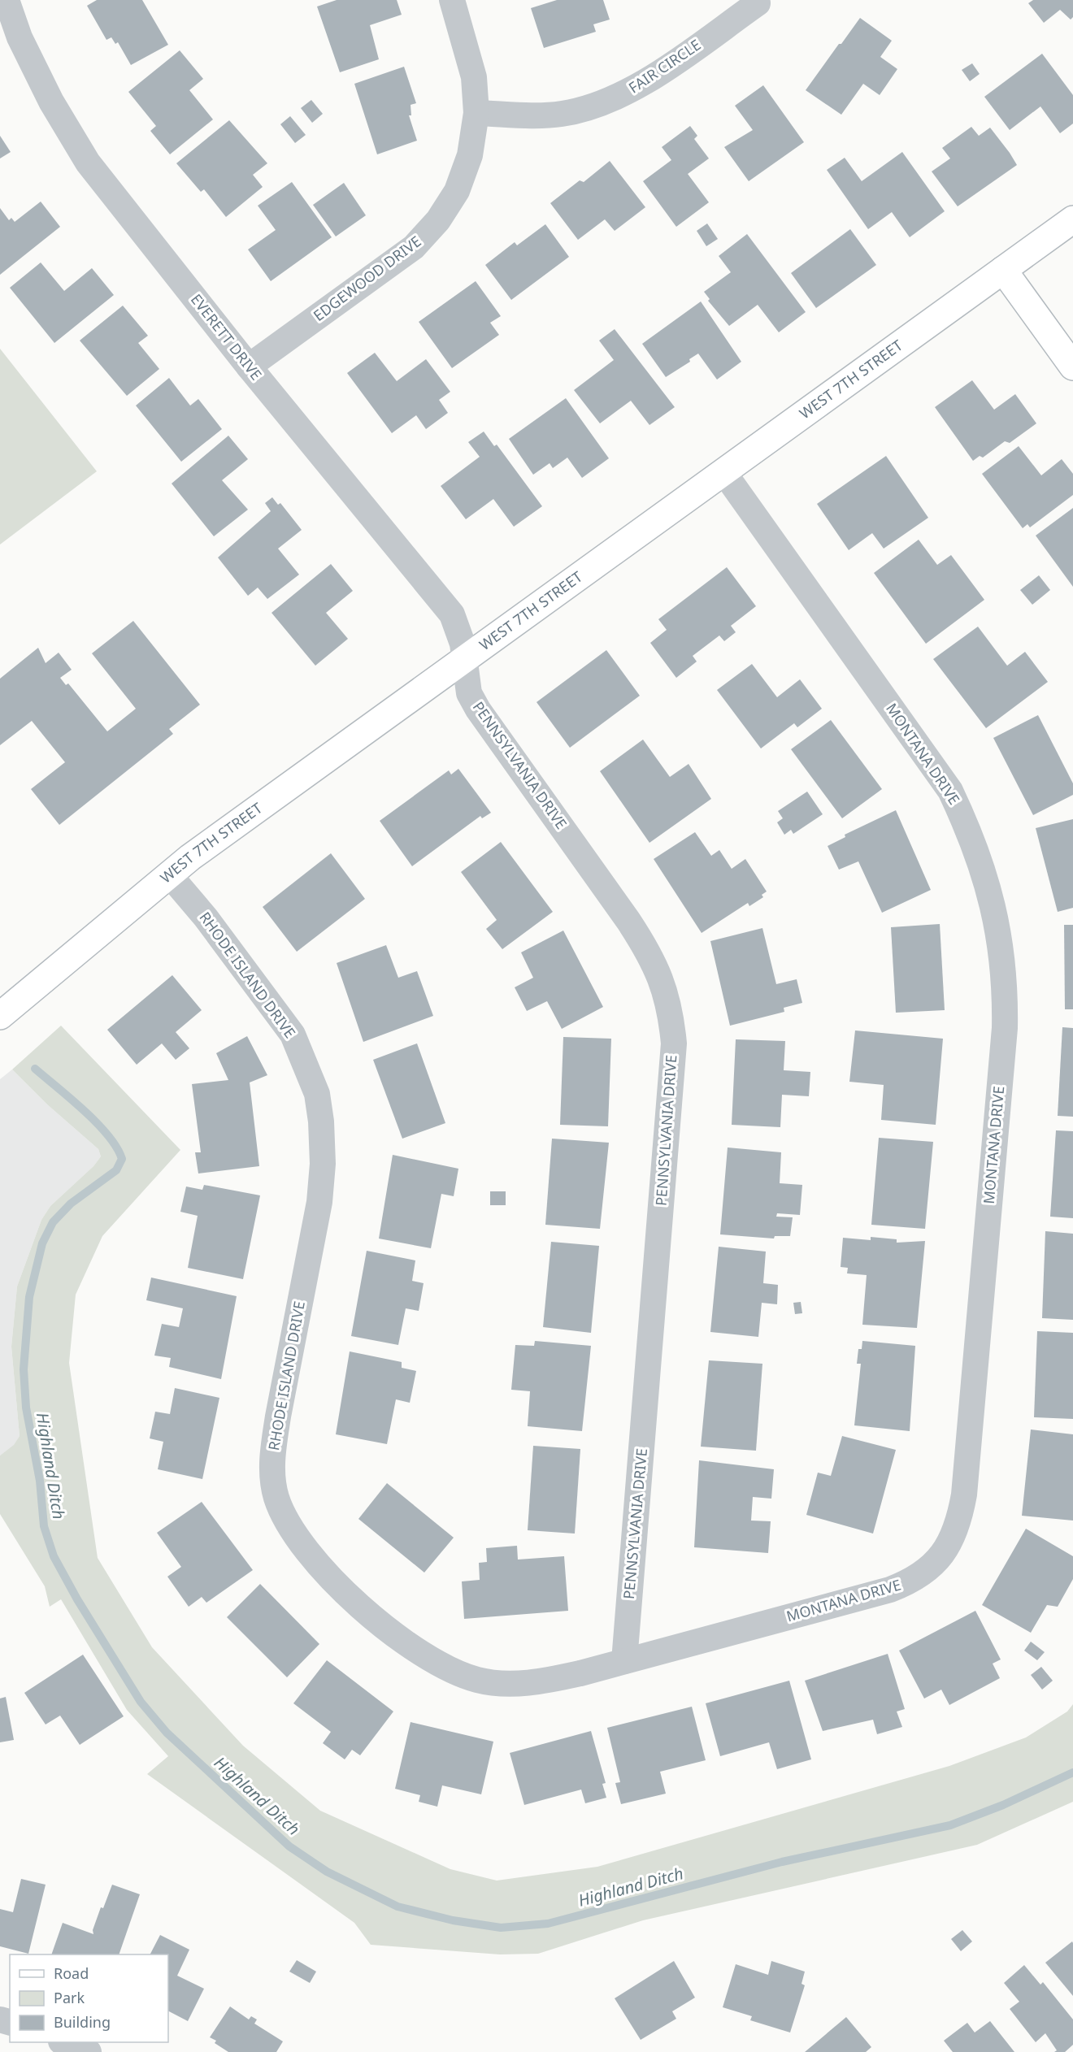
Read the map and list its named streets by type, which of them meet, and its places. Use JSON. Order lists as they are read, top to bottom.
{
  "streets": {
    "main road": ["WEST 7TH STREET"],
    "street": [
      "FAIR CIRCLE",
      "EDGEWOOD DRIVE",
      "EVERETT DRIVE",
      "MONTANA DRIVE",
      "PENNSYLVANIA DRIVE",
      "RHODE ISLAND DRIVE"
    ]
  },
  "crossings": [
    ["FAIR CIRCLE", "EDGEWOOD DRIVE"],
    ["EDGEWOOD DRIVE", "EVERETT DRIVE"],
    ["EVERETT DRIVE", "WEST 7TH STREET"],
    ["EVERETT DRIVE", "PENNSYLVANIA DRIVE"],
    ["WEST 7TH STREET", "MONTANA DRIVE"],
    ["WEST 7TH STREET", "PENNSYLVANIA DRIVE"],
    ["WEST 7TH STREET", "RHODE ISLAND DRIVE"],
    ["MONTANA DRIVE", "PENNSYLVANIA DRIVE"],
    ["MONTANA DRIVE", "RHODE ISLAND DRIVE"],
    ["PENNSYLVANIA DRIVE", "RHODE ISLAND DRIVE"]
  ],
  "water": ["Highland Ditch"],
  "legend": ["Road", "Park", "Building"]
}
